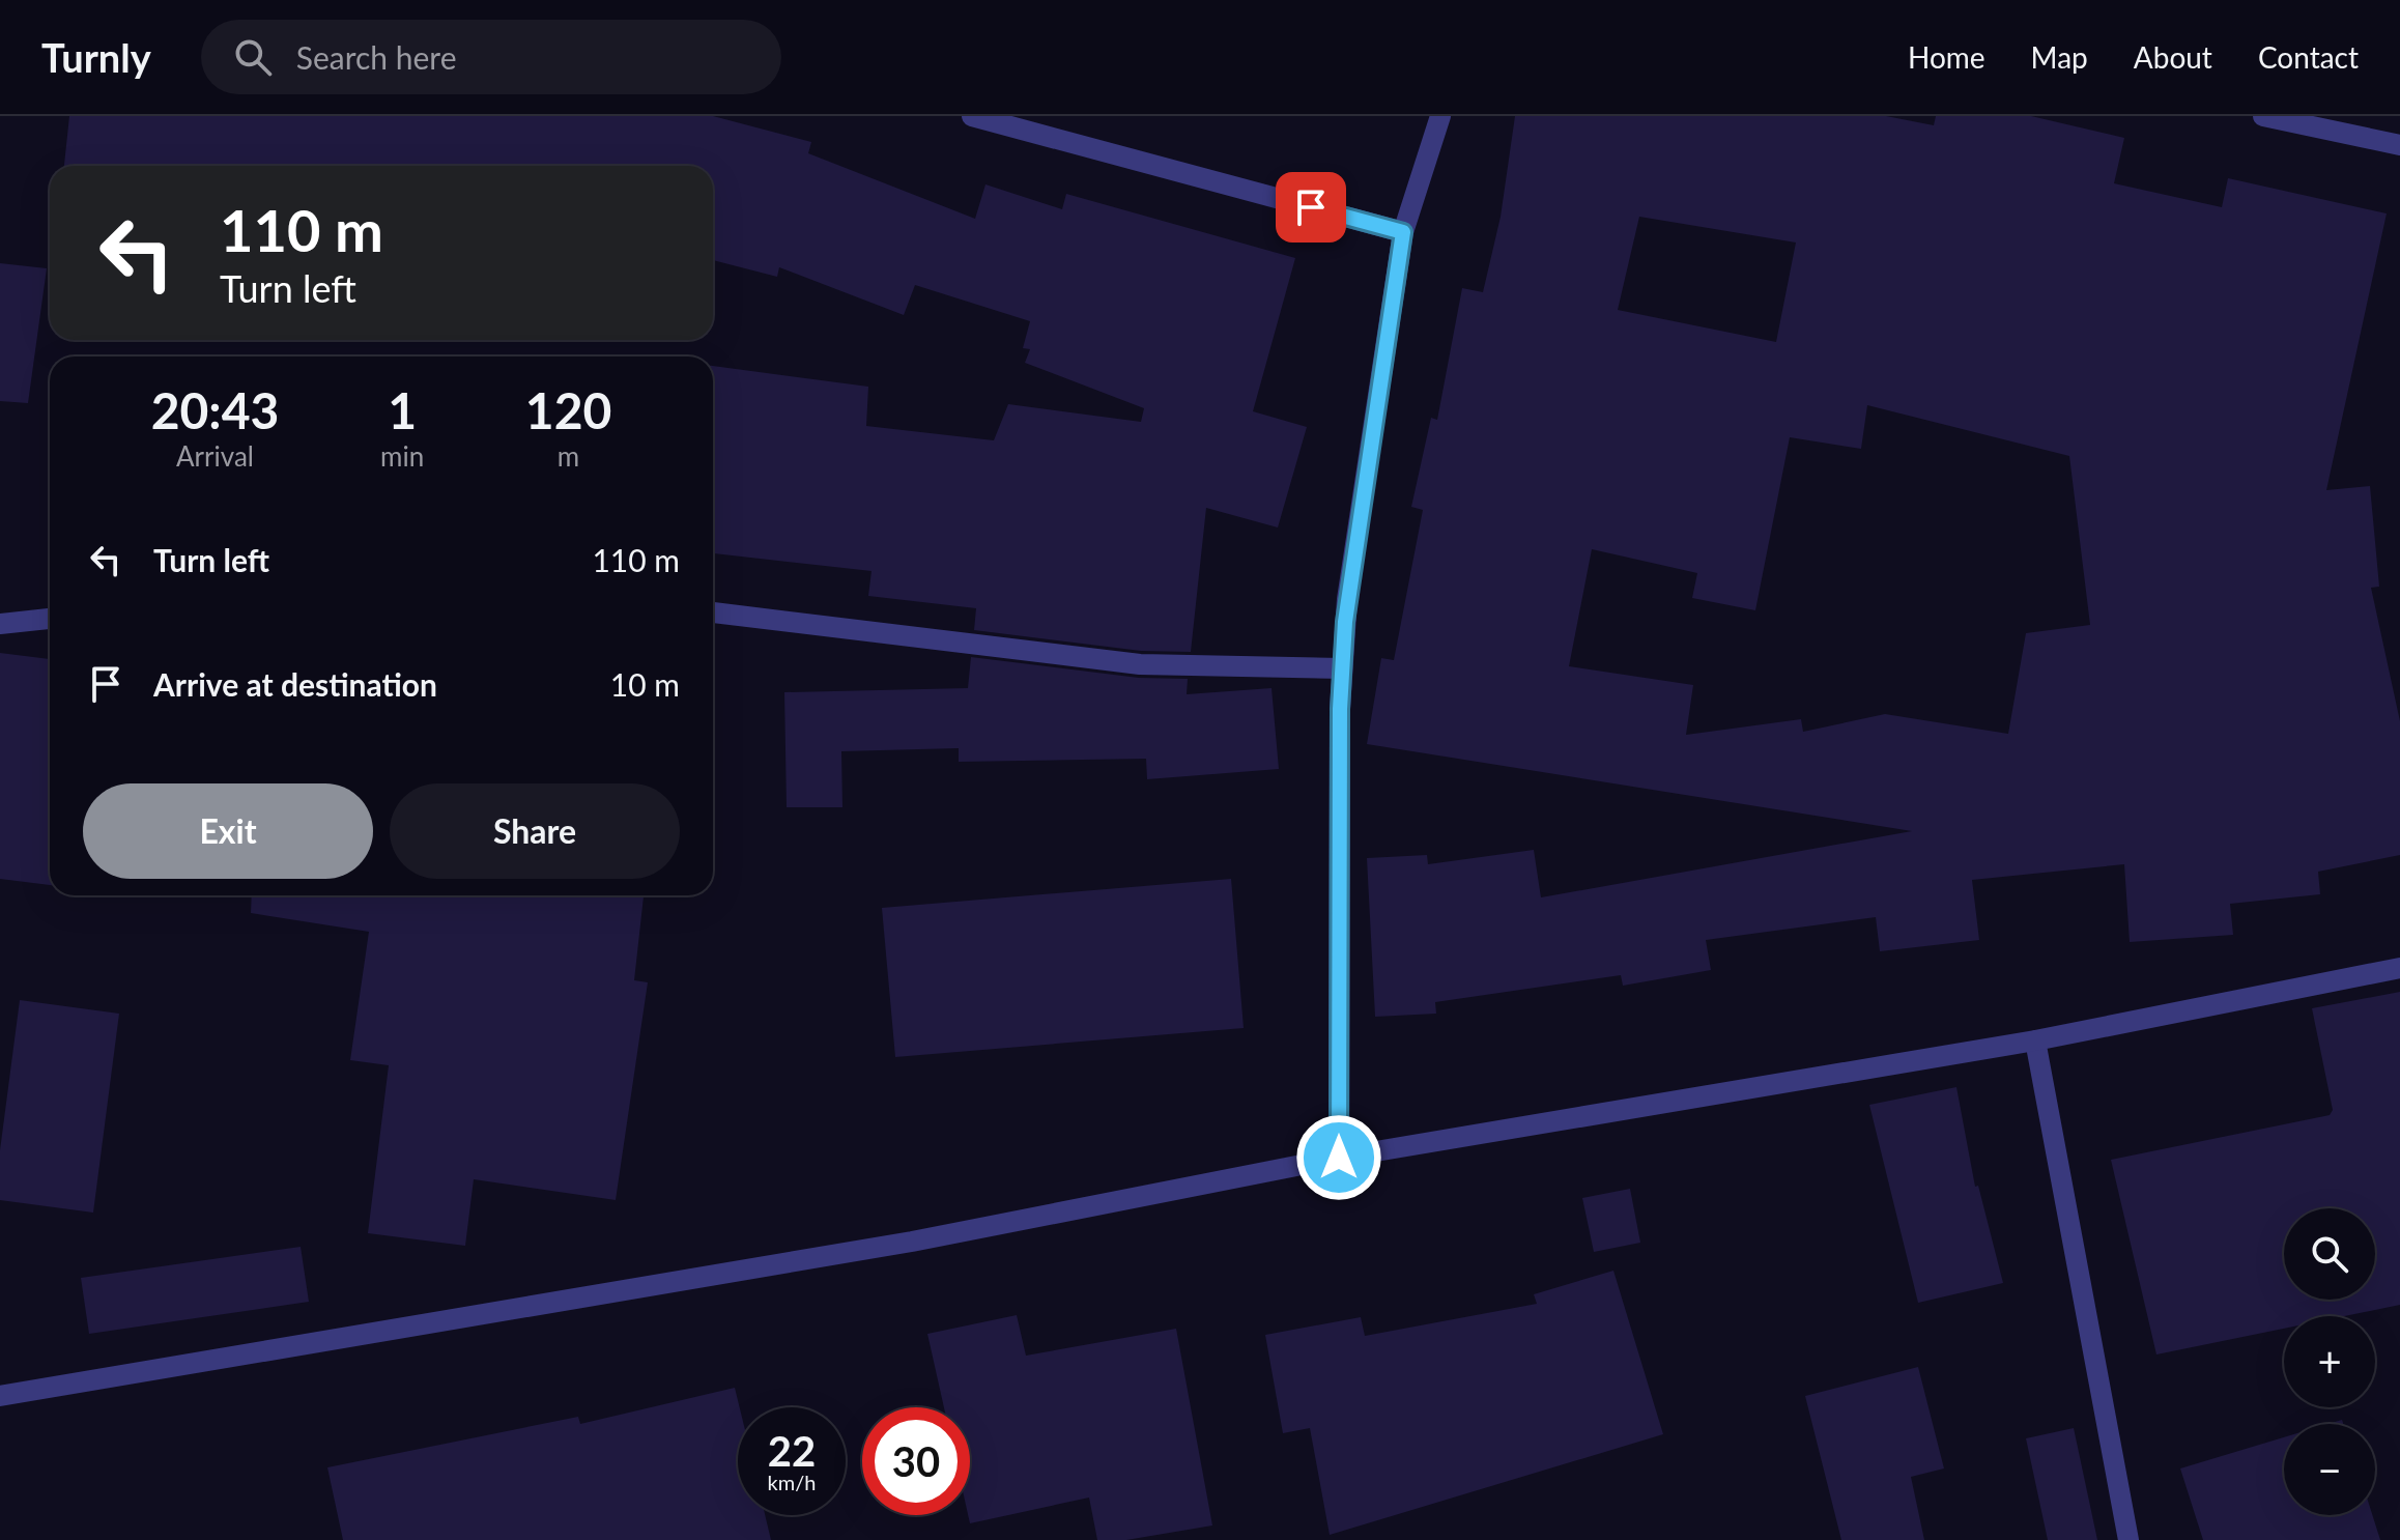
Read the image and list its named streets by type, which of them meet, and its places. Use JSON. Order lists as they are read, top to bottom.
{
  "page": {
    "header": "Turnly",
    "search": "Search here",
    "nav": [
      "Home",
      "Map",
      "About",
      "Contact"
    ],
    "turn": ["110 m", "Turn left"],
    "eta": [
      "20:43",
      "Arrival",
      "1",
      "min",
      "120",
      "m"
    ],
    "list": [
      {
        "name": "Turn left",
        "value": "110 m"
      },
      {
        "name": "Arrive at destination",
        "value": "10 m"
      }
    ],
    "buttons": ["Exit", "Share"],
    "map_buttons": ["+", "−"],
    "speed": "22 km/h",
    "limit": "30"
  }
}
